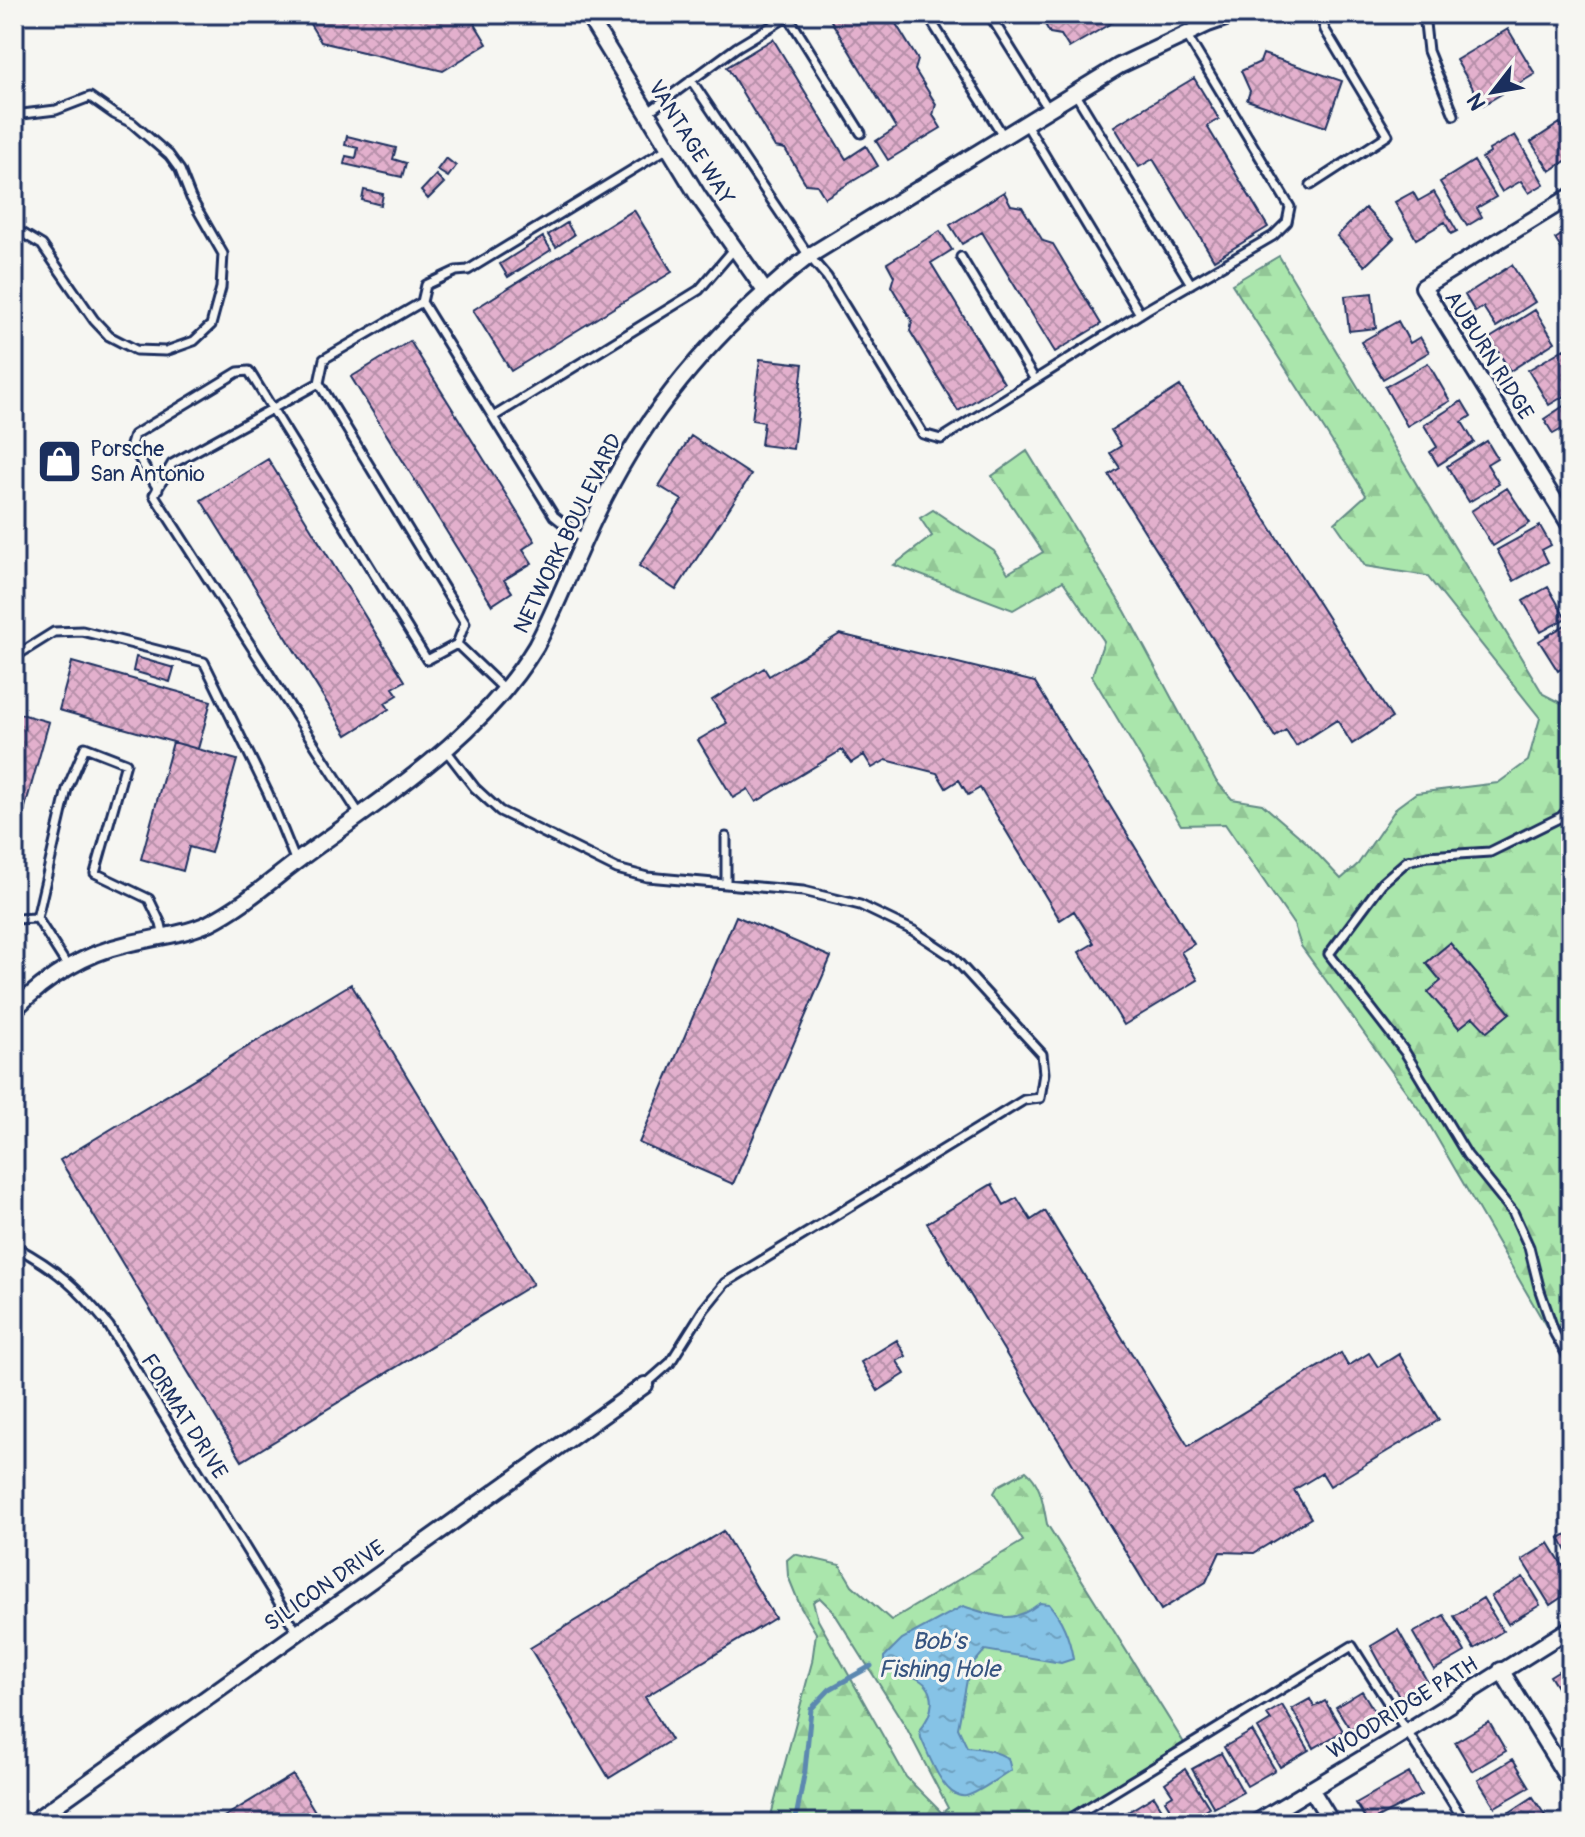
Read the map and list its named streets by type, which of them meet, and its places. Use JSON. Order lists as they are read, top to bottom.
{
  "streets": {
    "street": [
      "VANTAGE WAY",
      "AUBURN RIDGE",
      "NETWORK BOULEVARD",
      "SILICON DRIVE",
      "WOODRIDGE PATH"
    ],
    "lane": ["FORMAT DRIVE"]
  },
  "crossings": [
    ["VANTAGE WAY", "NETWORK BOULEVARD"],
    ["FORMAT DRIVE", "SILICON DRIVE"]
  ],
  "water": ["Bob's Fishing Hole"],
  "places": {
    "shop": ["Porsche San Antonio"]
  },
  "north": "bottom left"
}
